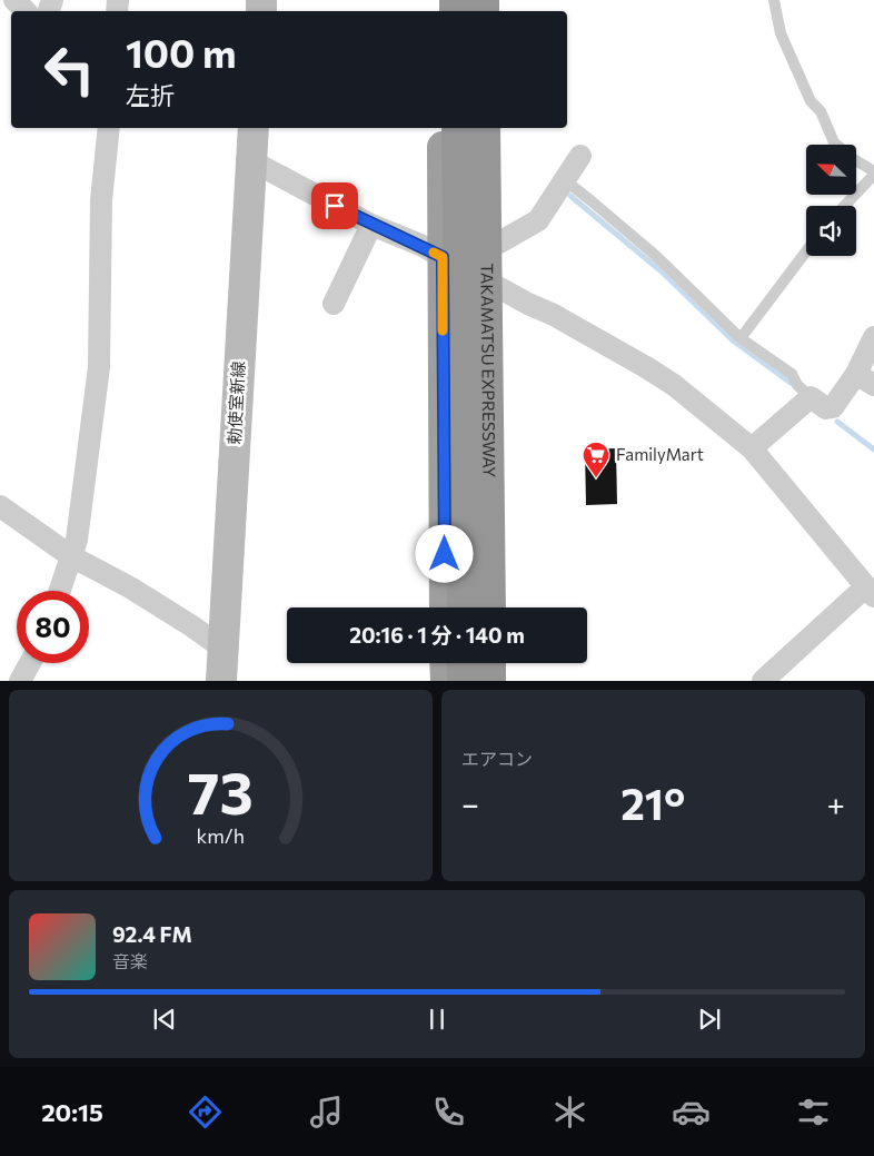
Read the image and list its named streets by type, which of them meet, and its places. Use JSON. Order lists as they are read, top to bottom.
{
  "streets": {
    "highway": ["TAKAMATSU EXPRESSWAY"],
    "main road": ["勅使室新線"]
  },
  "places": {
    "supermarket": ["FamilyMart"]
  },
  "north": "top left",
  "page": {
    "turn": ["100 m", "左折"],
    "limit": "80",
    "trip": "20:16 · 1 分 · 140 m",
    "tile": "エアコン",
    "heat": ["−", "21°", "+"],
    "song": ["92.4 FM", "音楽"],
    "tabs": "20:15",
    "gauge": ["73", "km/h"]
  }
}
